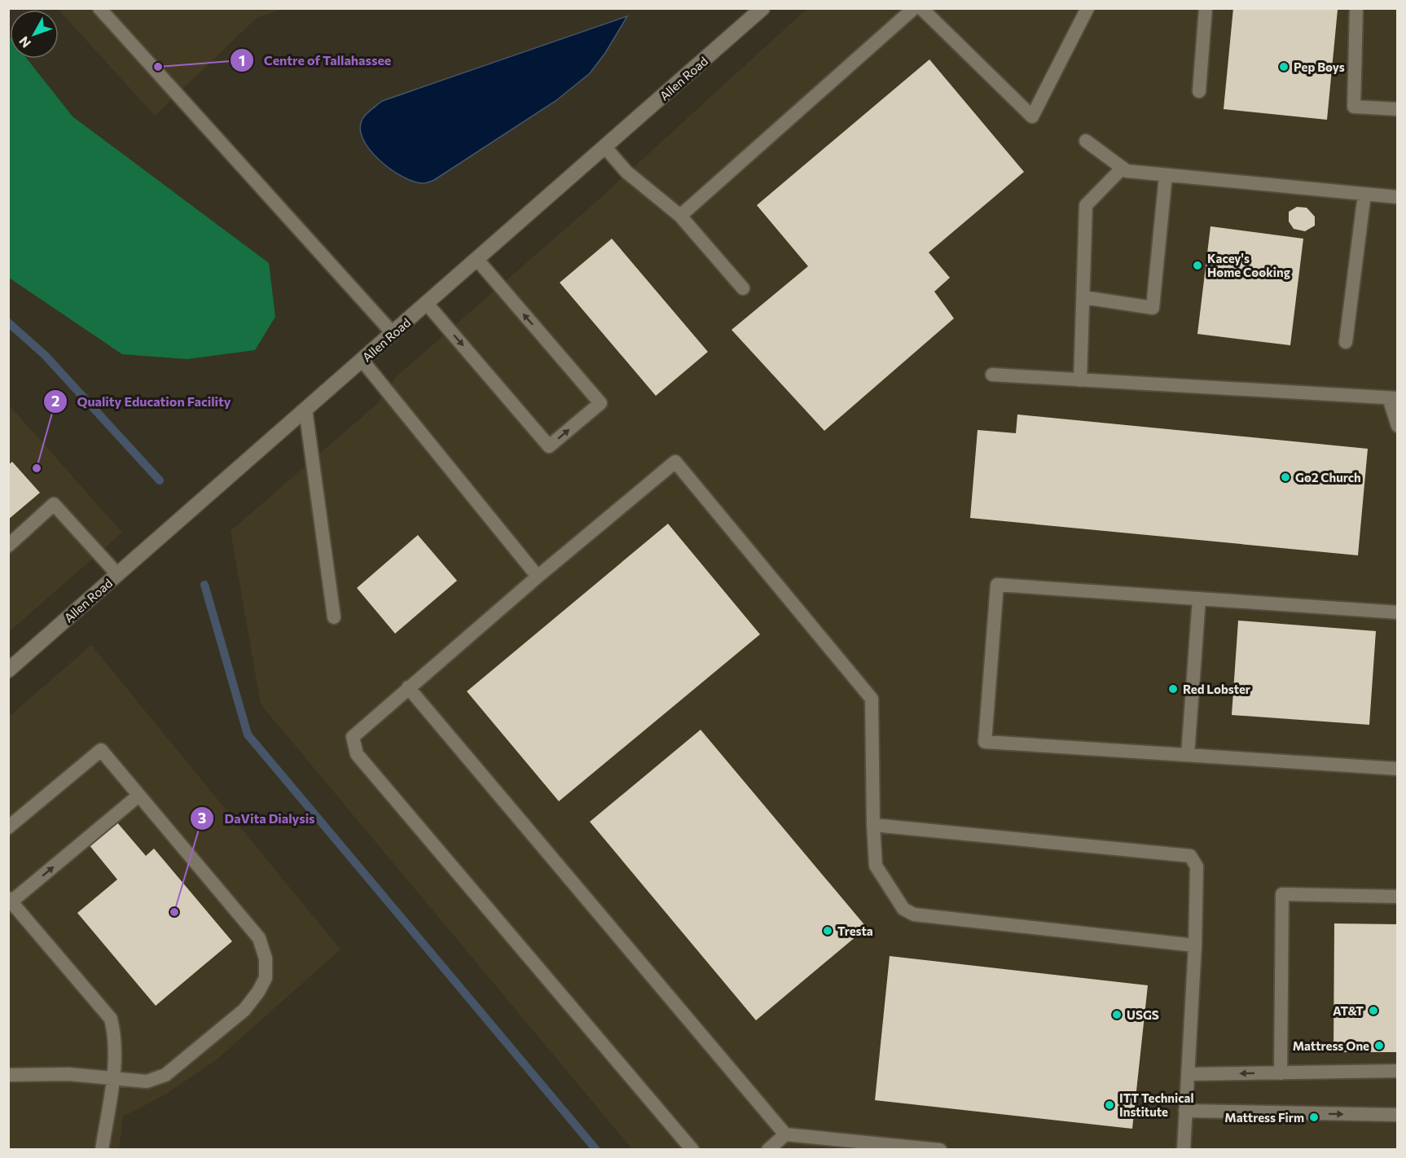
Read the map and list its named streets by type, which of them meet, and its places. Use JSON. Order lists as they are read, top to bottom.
{
  "streets": {
    "street": ["Allen Road"]
  },
  "places": [
    "Centre of Tallahassee",
    "Pep Boys",
    "Kacey's Home Cooking",
    "Quality Education Facility",
    "Go2 Church",
    "Red Lobster",
    "DaVita Dialysis",
    "Tresta",
    "AT&T",
    "USGS",
    "Mattress One",
    "ITT Technical Institute",
    "Mattress Firm"
  ],
  "north": "bottom left"
}
